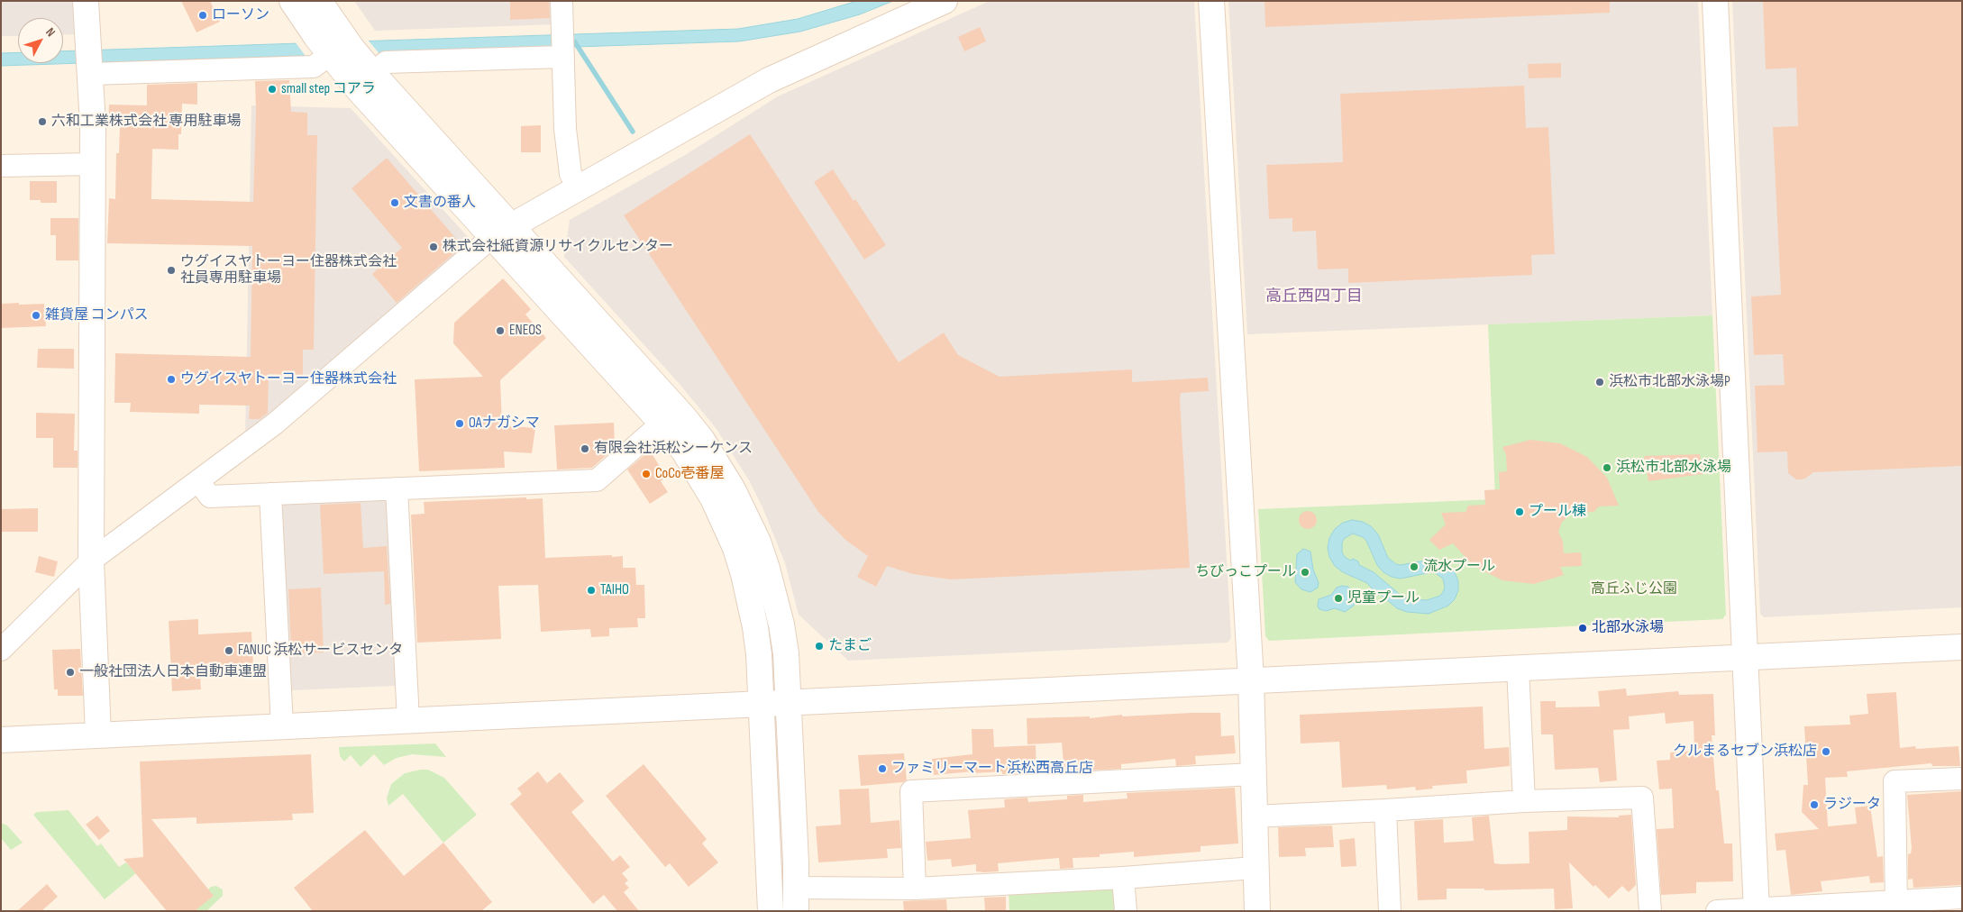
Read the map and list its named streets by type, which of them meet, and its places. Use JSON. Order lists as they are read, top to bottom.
{
  "districts": ["高丘西四丁目"],
  "parks": ["高丘ふじ公園"],
  "places": [
    "ローソン",
    "small step コアラ",
    "六和工業株式会社 専用駐車場",
    "文書の番人",
    "株式会社紙資源リサイクルセンター",
    "ウグイスヤトーヨー住器株式会社 社員専用駐車場",
    "雑貨屋 コンパス",
    "ENEOS",
    "ウグイスヤトーヨー住器株式会社",
    "浜松市北部水泳場P",
    "OAナガシマ",
    "有限会社浜松シーケンス",
    "浜松市北部水泳場",
    "CoCo壱番屋",
    "プール棟",
    "流水プール",
    "ちびっこプール",
    "TAIHO",
    "児童プール",
    "北部水泳場",
    "たまご",
    "FANUC 浜松サービスセンタ",
    "一般社団法人日本自動車連盟",
    "クルまるセブン浜松店",
    "ファミリーマート浜松西高丘店",
    "ラジータ"
  ],
  "north": "top right"
}
